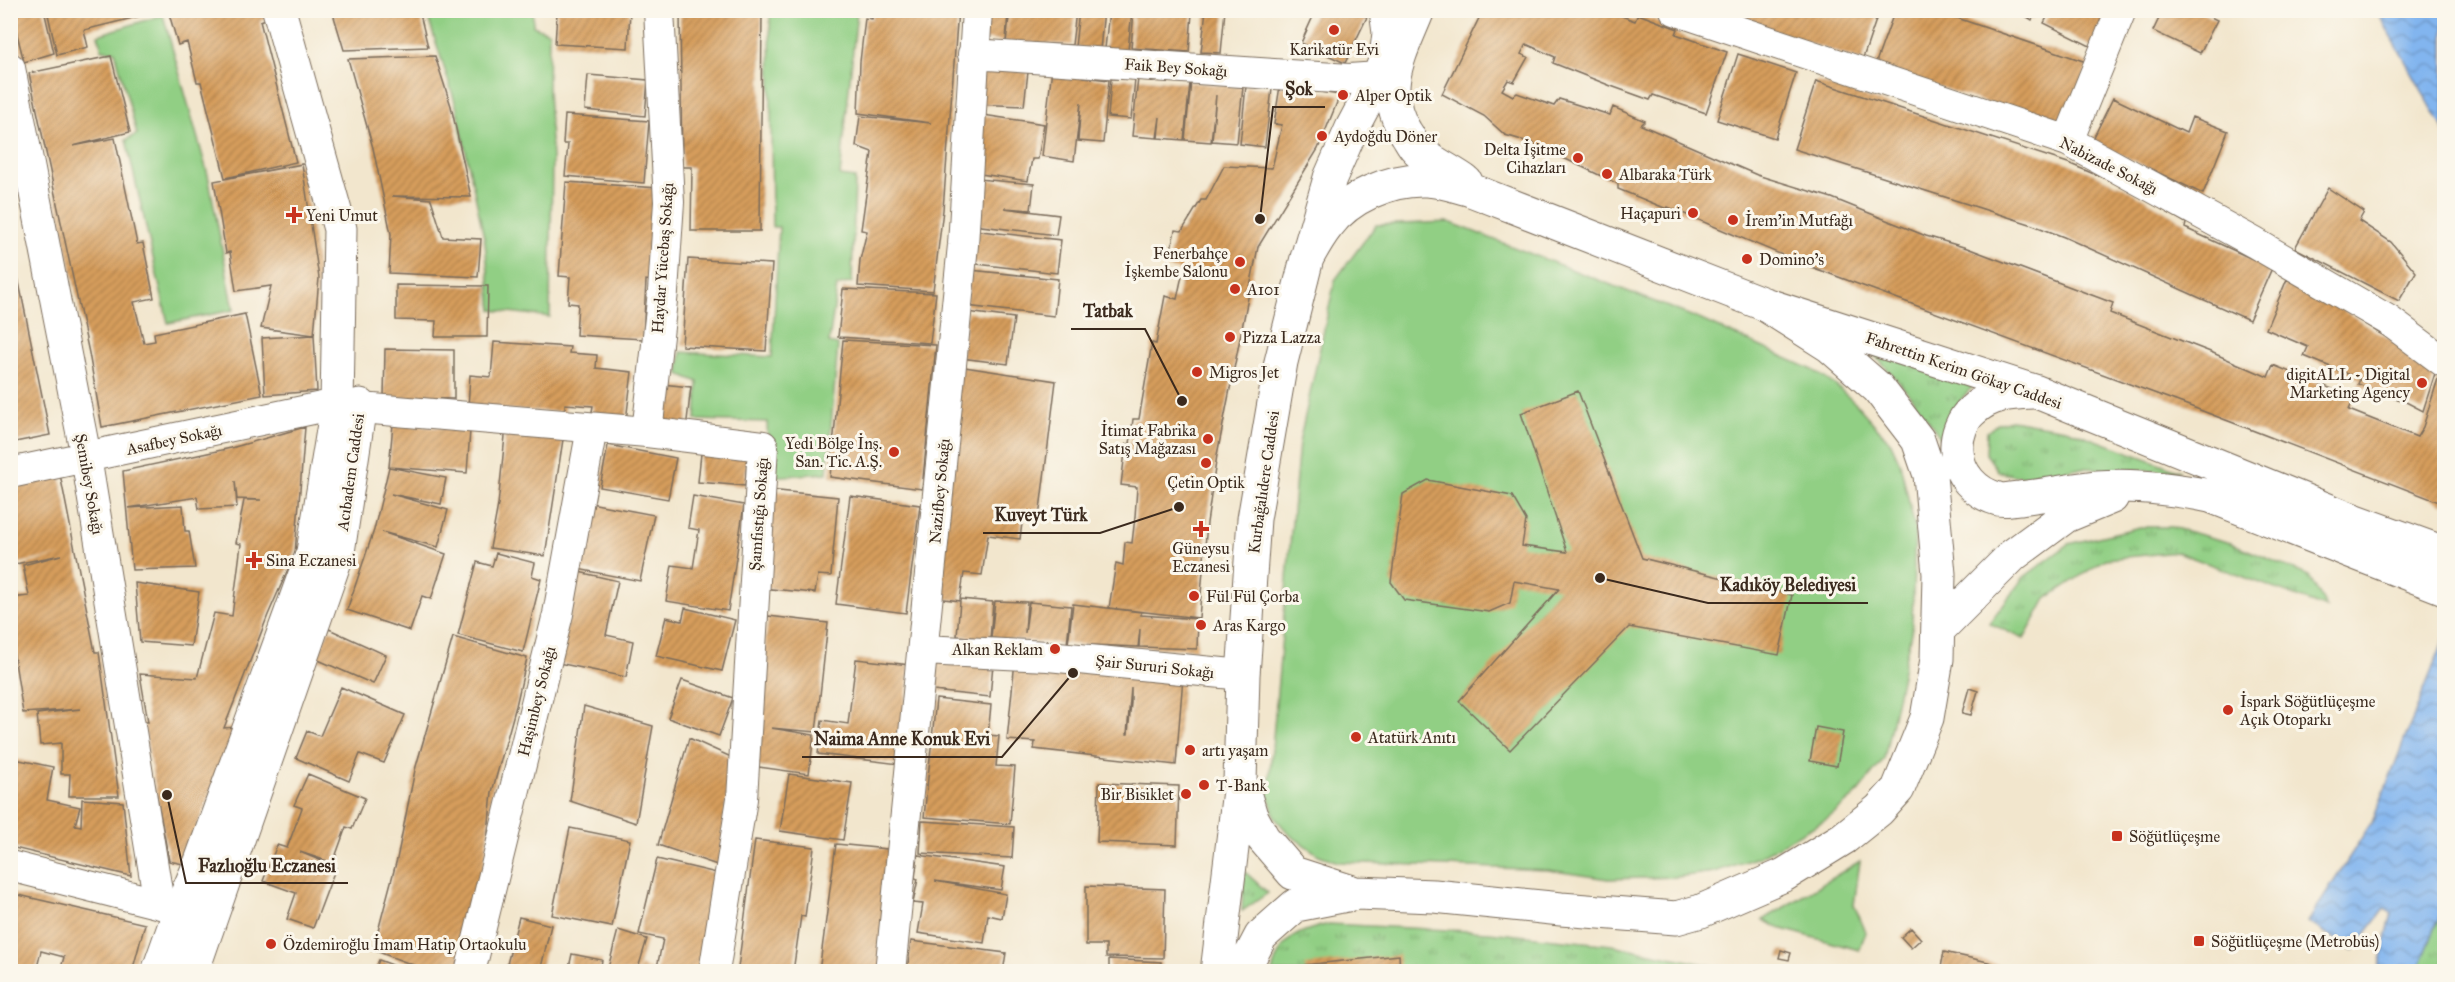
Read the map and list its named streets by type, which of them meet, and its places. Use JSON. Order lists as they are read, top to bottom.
{
  "streets": {
    "main road": ["Fahrettin Kerim Gökay Caddesi", "Acıbadem Caddesi", "Kurbağalıdere Caddesi"],
    "street": [
      "Faik Bey Sokağı",
      "Nabizade Sokağı",
      "Haydar Yücebaş Sokağı",
      "Asafbey Sokağı",
      "Şemibey Sokağı",
      "Nazifbey Sokağı",
      "Şamfıstığı Sokağı",
      "Şair Sururi Sokağı",
      "Haşimbey Sokağı"
    ]
  },
  "crossings": [
    ["Faik Bey Sokağı", "Kurbağalıdere Caddesi"],
    ["Faik Bey Sokağı", "Nazifbey Sokağı"],
    ["Haydar Yücebaş Sokağı", "Şamfıstığı Sokağı"],
    ["Fahrettin Kerim Gökay Caddesi", "Kurbağalıdere Caddesi"],
    ["Asafbey Sokağı", "Acıbadem Caddesi"],
    ["Asafbey Sokağı", "Şemibey Sokağı"],
    ["Asafbey Sokağı", "Şamfıstığı Sokağı"],
    ["Acıbadem Caddesi", "Şemibey Sokağı"],
    ["Acıbadem Caddesi", "Şamfıstığı Sokağı"],
    ["Kurbağalıdere Caddesi", "Şair Sururi Sokağı"],
    ["Nazifbey Sokağı", "Şair Sururi Sokağı"],
    ["Şamfıstığı Sokağı", "Haşimbey Sokağı"]
  ],
  "places": {
    "other": [
      "Karikatür Evi",
      "Alper Optik",
      "Aydoğdu Döner",
      "Delta İşitme Cihazları",
      "Albaraka Türk",
      "Haçapuri",
      "Şok",
      "İrem'in Mutfağı",
      "Domino's",
      "Fenerbahçe İşkembe Salonu",
      "A101",
      "Pizza Lazza",
      "Migros Jet",
      "digitALL - Digital Marketing Agency",
      "Tatbak",
      "İtimat Fabrika Satış Mağazası",
      "Yedi Bölge İnş. San. Tic. A.Ş.",
      "Çetin Optik",
      "Kuveyt Türk",
      "Kadıköy Belediyesi",
      "Fül Fül Çorba",
      "Aras Kargo",
      "Alkan Reklam",
      "Naima Anne Konuk Evi",
      "İspark Söğütlüçeşme Açık Otoparkı",
      "Atatürk Anıtı",
      "artı yaşam",
      "T-Bank",
      "Bir Bisiklet",
      "Fazlıoğlu Eczanesi",
      "Özdemiroğlu İmam Hatip Ortaokulu"
    ],
    "health": ["Yeni Umut", "Güneysu Eczanesi", "Sina Eczanesi"],
    "transit": ["Söğütlüçeşme", "Söğütlüçeşme (Metrobüs)"]
  }
}
